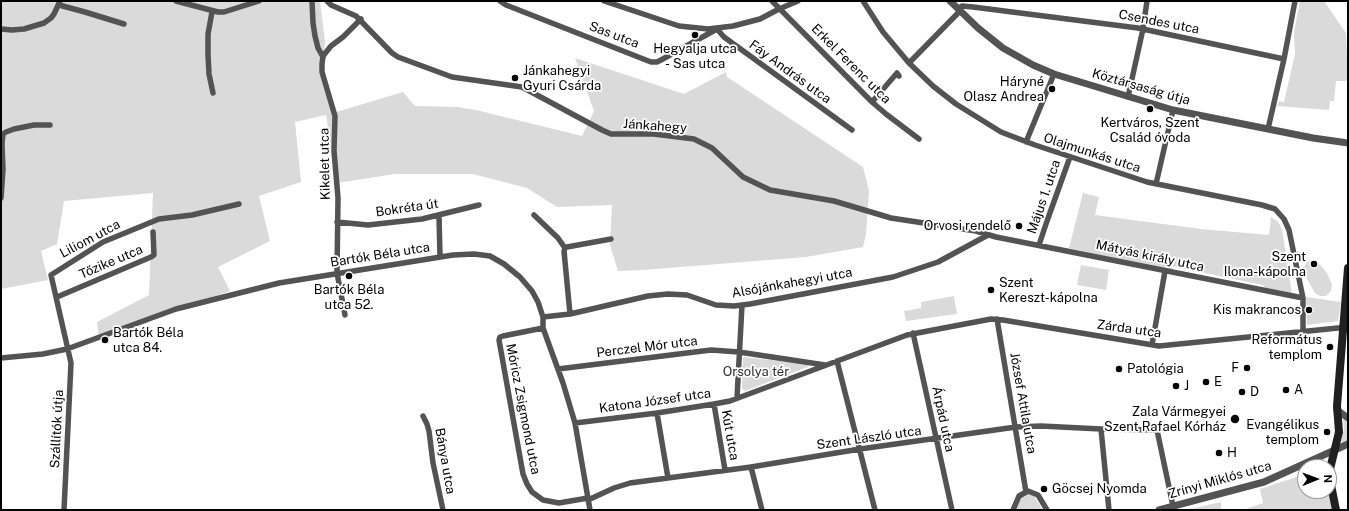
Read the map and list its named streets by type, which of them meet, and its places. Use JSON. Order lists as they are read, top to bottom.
{
  "streets": {
    "street": [
      "Csendes utca",
      "Sas utca",
      "Erkel Ferenc utca",
      "Fáy András utca",
      "Köztársaság útja",
      "Jánkahegy",
      "Olajmunkás utca",
      "Kikelet utca",
      "Május 1. utca",
      "Bokréta út",
      "Liliom utca",
      "Bartók Béla utca",
      "Mátyás király utca",
      "Tőzike utca",
      "Alsójánkahegyi utca",
      "Zárda utca",
      "Perczel Mór utca",
      "Katona József utca",
      "József Attila utca",
      "Móricz Zsigmond utca",
      "Árpád utca",
      "Szállítók útja",
      "Kút utca",
      "Szent László utca",
      "Bánya utca",
      "Zrínyi Miklós utca"
    ]
  },
  "crossings": [
    ["Csendes utca", "Köztársaság útja"],
    ["Sas utca", "Fáy András utca"],
    ["Jánkahegy", "Mátyás király utca"],
    ["Jánkahegy", "Alsójánkahegyi utca"],
    ["Olajmunkás utca", "Május 1. utca"],
    ["Olajmunkás utca", "Mátyás király utca"],
    ["Olajmunkás utca", "Zárda utca"],
    ["Kikelet utca", "Bokréta út"],
    ["Kikelet utca", "Bartók Béla utca"],
    ["Május 1. utca", "Mátyás király utca"],
    ["Liliom utca", "Bartók Béla utca"],
    ["Liliom utca", "Tőzike utca"],
    ["Liliom utca", "Szállítók útja"],
    ["Bartók Béla utca", "Alsójánkahegyi utca"],
    ["Bartók Béla utca", "Perczel Mór utca"],
    ["Bartók Béla utca", "Katona József utca"],
    ["Bartók Béla utca", "Móricz Zsigmond utca"],
    ["Bartók Béla utca", "Szállítók útja"],
    ["Bartók Béla utca", "Szent László utca"],
    ["Mátyás király utca", "Alsójánkahegyi utca"],
    ["Zárda utca", "József Attila utca"],
    ["Zárda utca", "Árpád utca"],
    ["Katona József utca", "Kút utca"],
    ["József Attila utca", "Szent László utca"],
    ["Móricz Zsigmond utca", "Szent László utca"],
    ["Árpád utca", "Szent László utca"],
    ["Kút utca", "Szent László utca"],
    ["Szent László utca", "Zrínyi Miklós utca"]
  ],
  "parks": ["Orsolya tér"],
  "places": [
    "Hegyalja utca - Sas utca",
    "Jánkahegyi Gyuri Csárda",
    "Háryné Olasz Andrea",
    "Kertváros, Szent Család óvoda",
    "Orvosi rendelő",
    "Szent Ilona-kápolna",
    "Bartók Béla utca 52.",
    "Szent Kereszt-kápolna",
    "Kis makrancos",
    "Bartók Béla utca 84.",
    "Református templom",
    "F",
    "Patológia",
    "E",
    "J",
    "A",
    "D",
    "Zala Vármegyei Szent Rafael Kórház",
    "Evangélikus templom",
    "H",
    "Göcsej Nyomda"
  ],
  "north": "right"
}
